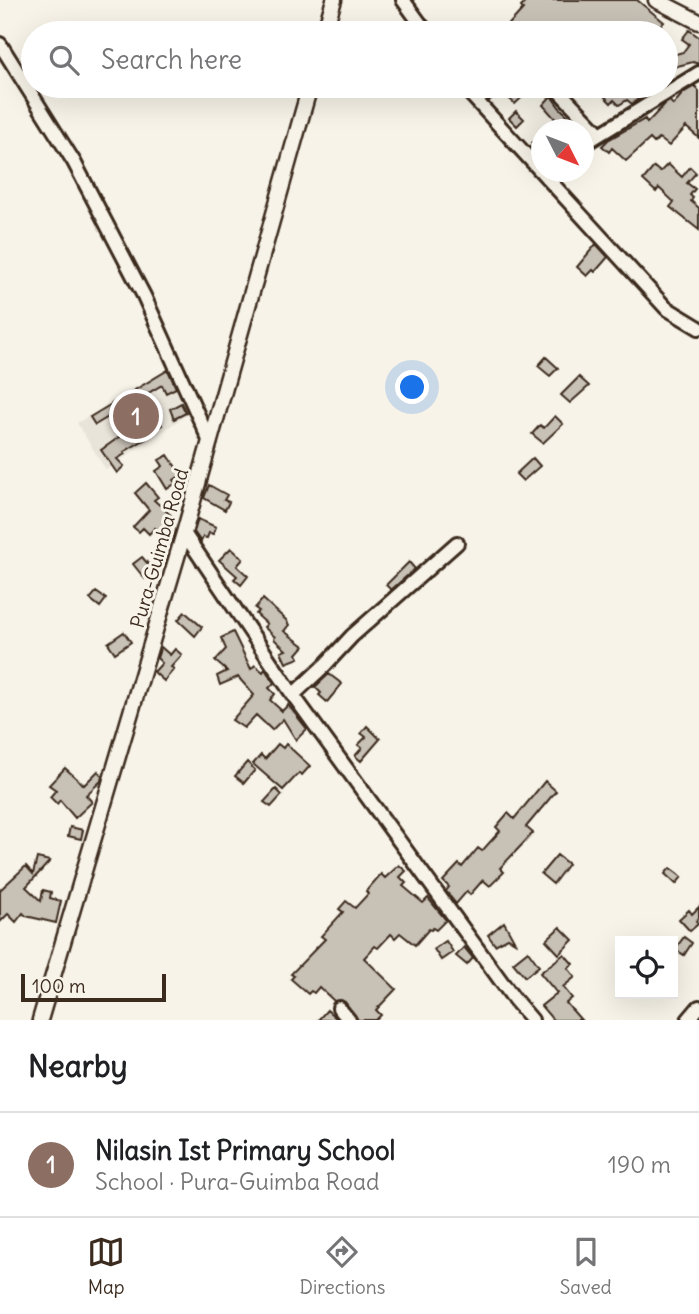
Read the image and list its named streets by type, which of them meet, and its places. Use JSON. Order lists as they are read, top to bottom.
{
  "streets": {
    "main road": ["Pura-Guimba Road"]
  },
  "scale_bar": "100 m",
  "north": "bottom right",
  "page": {
    "search": "Search here",
    "pins": "1",
    "scale": "100 m",
    "heading": "Nearby",
    "list": [
      {
        "mark": "1",
        "name": "Nilasin Ist Primary School",
        "note": "School · Pura-Guimba Road",
        "value": "190 m"
      }
    ],
    "nav": ["Map", "Directions", "Saved"]
  }
}
